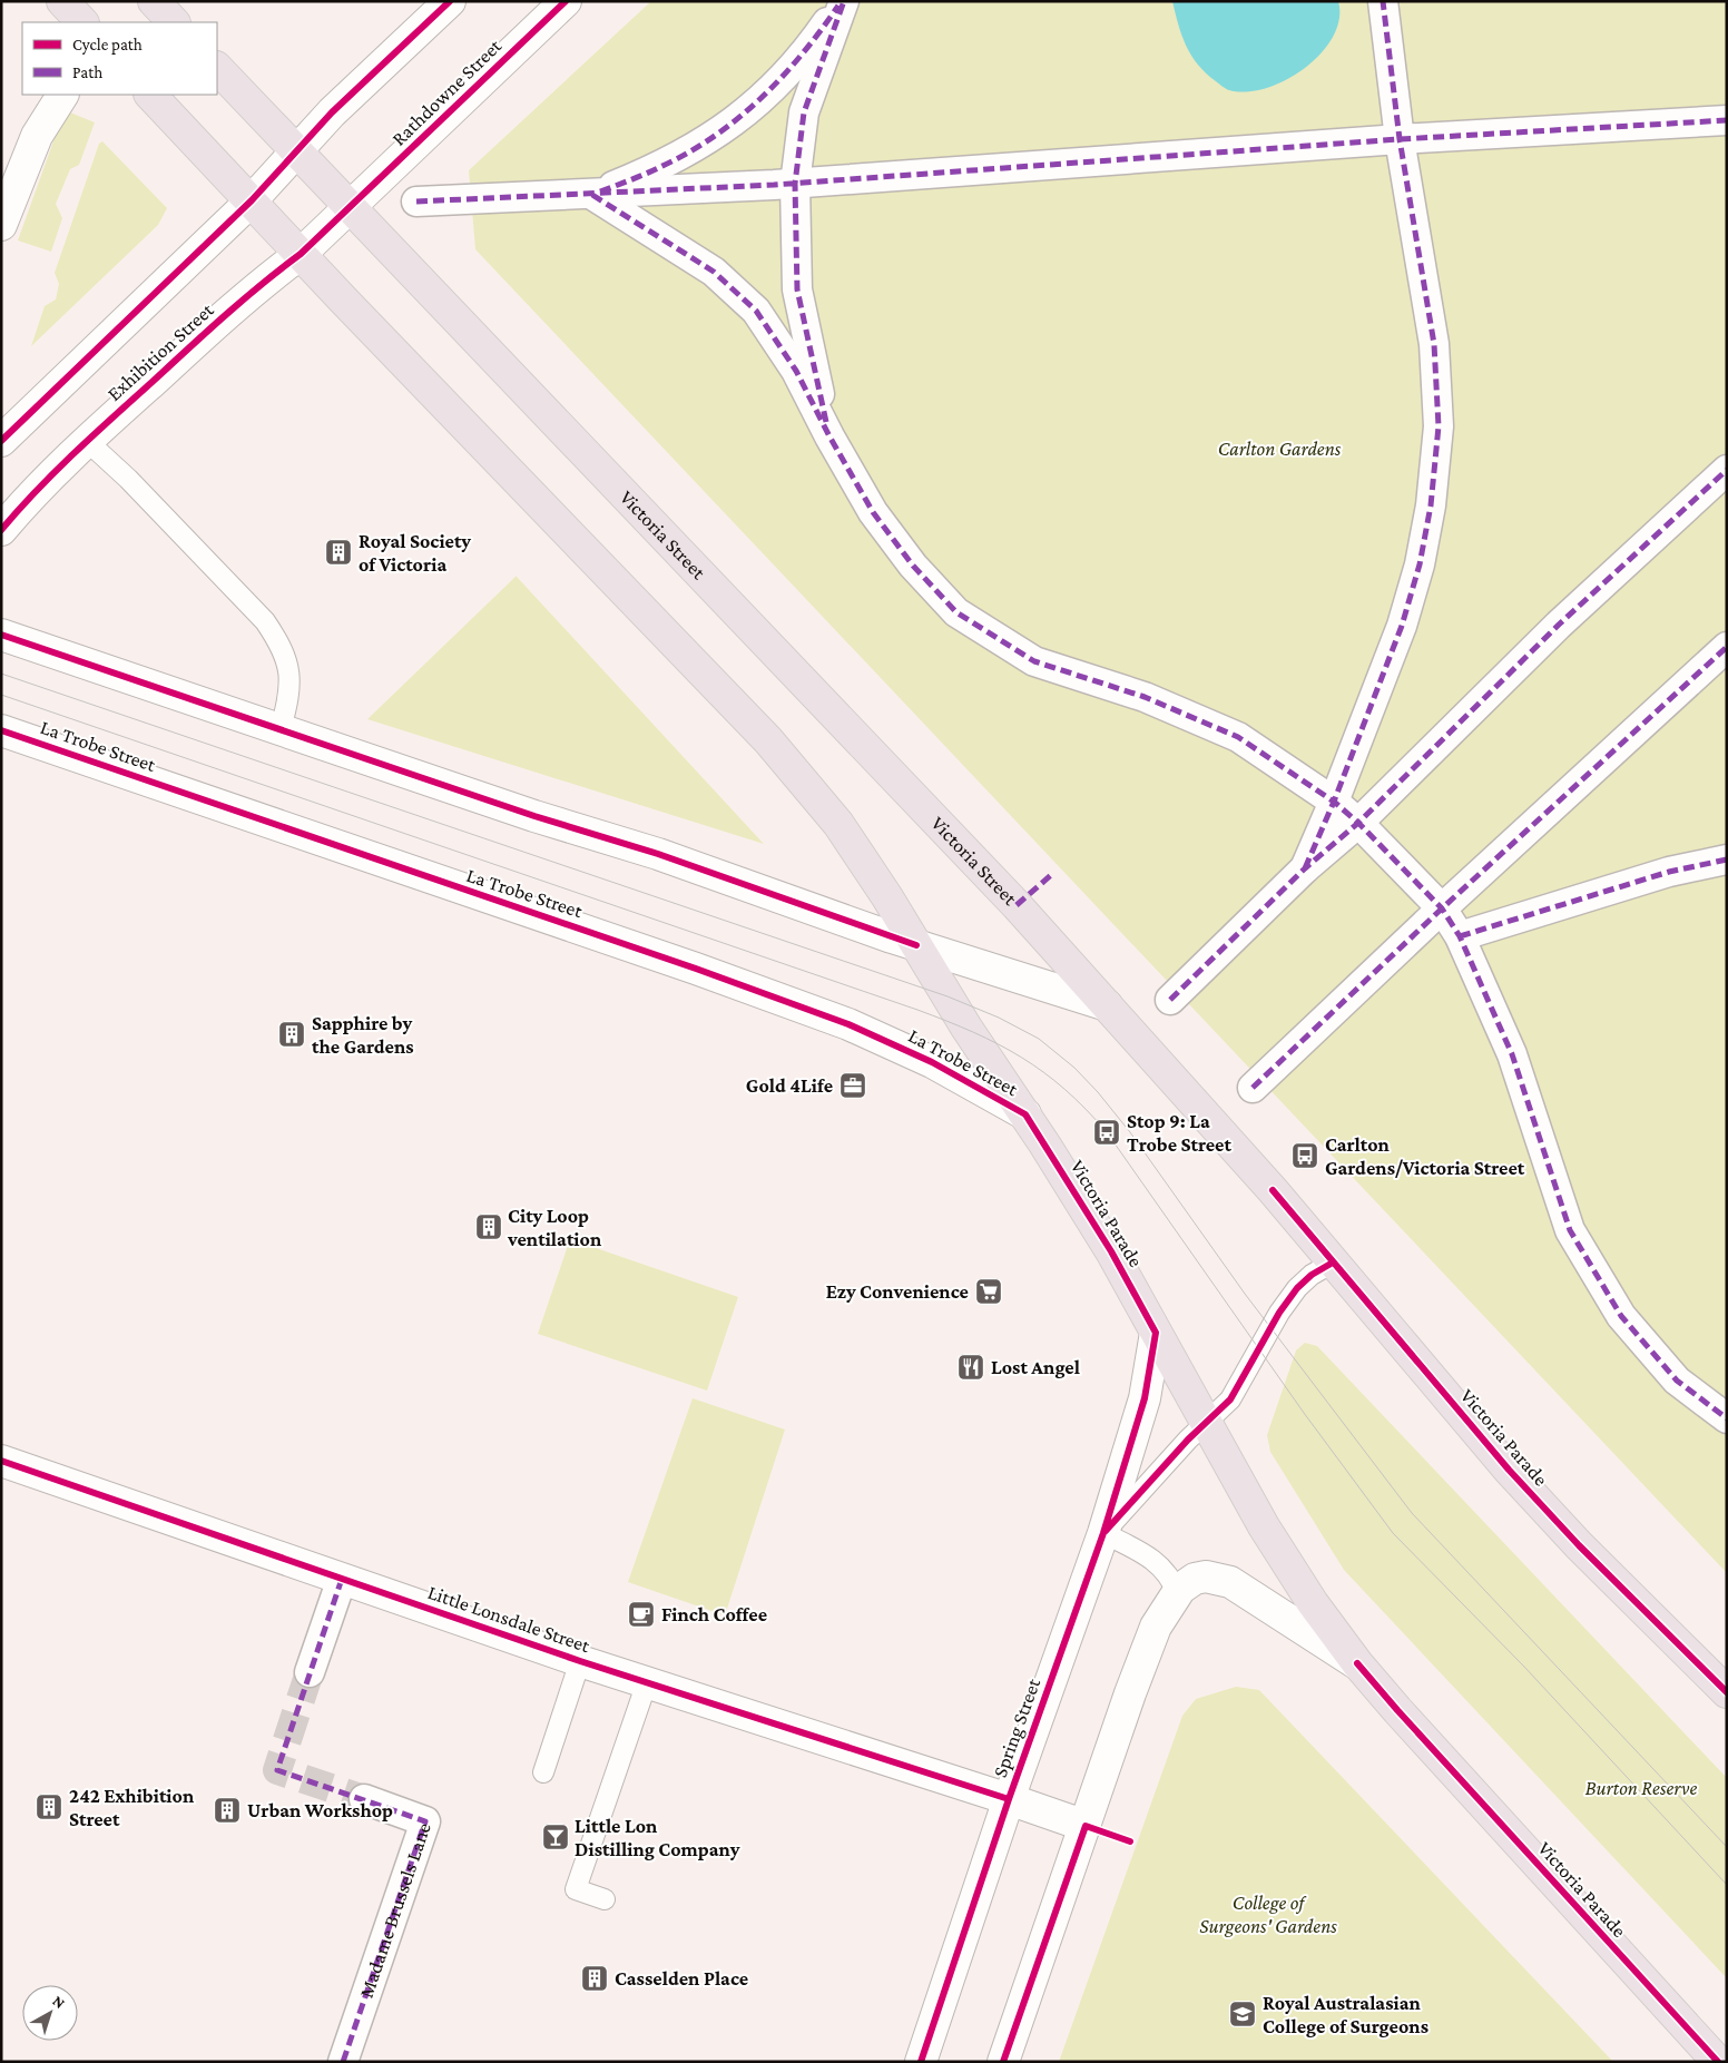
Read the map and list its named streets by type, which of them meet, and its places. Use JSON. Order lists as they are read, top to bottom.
{
  "streets": {
    "main road": ["Victoria Street", "Victoria Parade"],
    "street": [
      "Rathdowne Street",
      "Exhibition Street",
      "La Trobe Street",
      "Little Lonsdale Street",
      "Spring Street",
      "Madame Brussels Lane"
    ]
  },
  "crossings": [
    ["Rathdowne Street", "Exhibition Street"],
    ["Rathdowne Street", "Victoria Street"],
    ["Exhibition Street", "Victoria Street"],
    ["Victoria Street", "Victoria Parade"],
    ["La Trobe Street", "Victoria Parade"],
    ["Victoria Parade", "Spring Street"],
    ["Little Lonsdale Street", "Spring Street"]
  ],
  "parks": ["Carlton Gardens", "Burton Reserve", "College of Surgeons' Gardens"],
  "places": {
    "building": [
      "Royal Society of Victoria",
      "Sapphire by the Gardens",
      "City Loop ventilation",
      "242 Exhibition Street",
      "Urban Workshop",
      "Casselden Place"
    ],
    "office": ["Gold 4Life"],
    "bus stop": ["Stop 9: La Trobe Street", "Carlton Gardens/Victoria Street"],
    "supermarket": ["Ezy Convenience"],
    "restaurant": ["Lost Angel"],
    "cafe": ["Finch Coffee"],
    "bar": ["Little Lon Distilling Company"],
    "school or university": ["Royal Australasian College of Surgeons"]
  },
  "legend": ["Cycle path", "Path"],
  "north": "top right"
}
